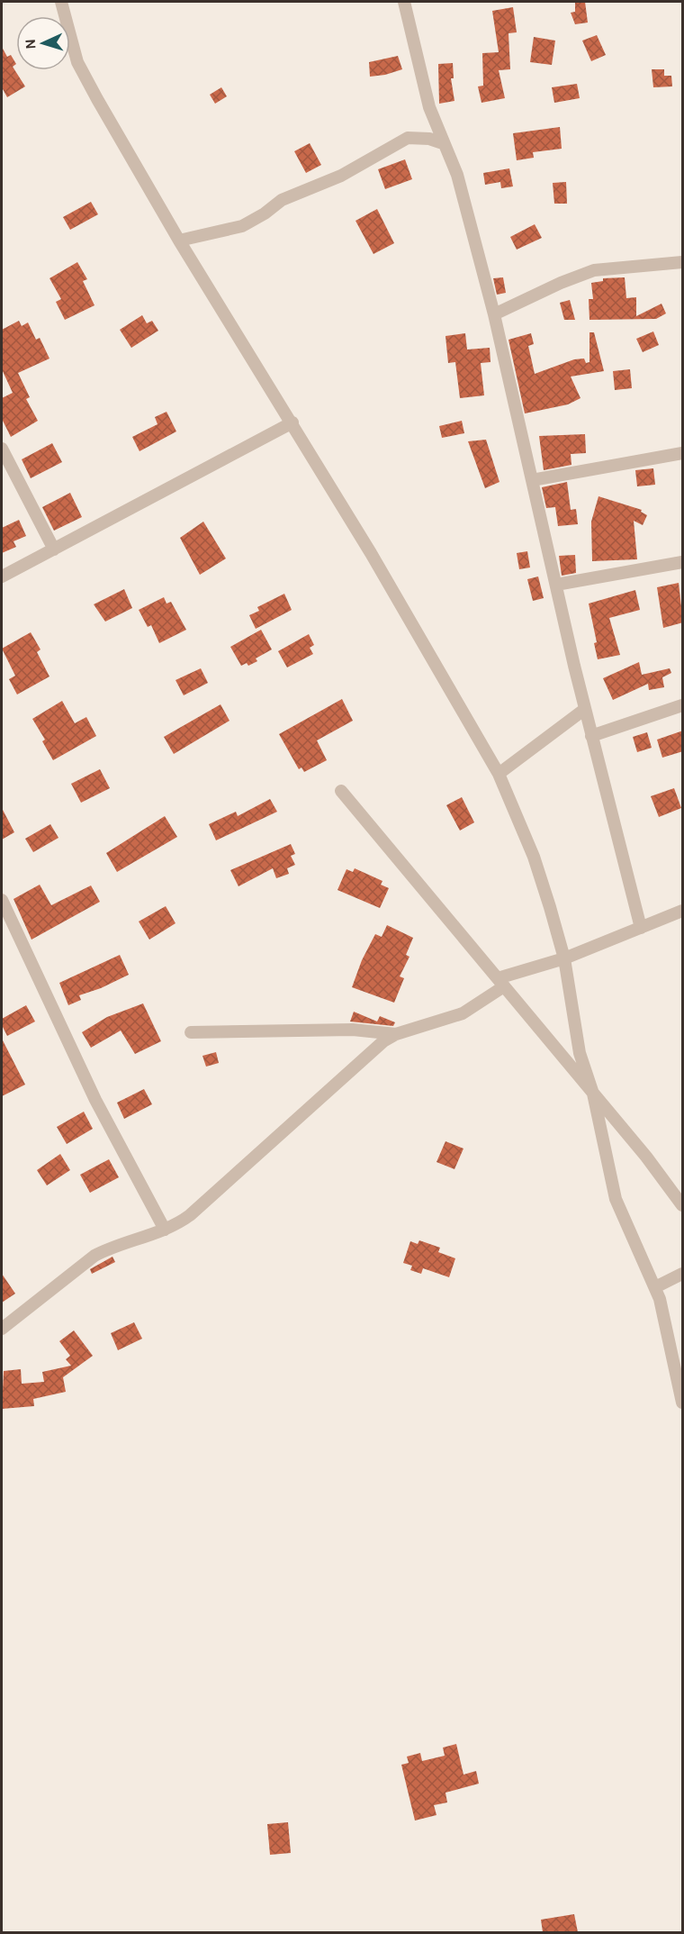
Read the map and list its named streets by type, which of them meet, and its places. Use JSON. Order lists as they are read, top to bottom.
{
  "north": "left"
}
